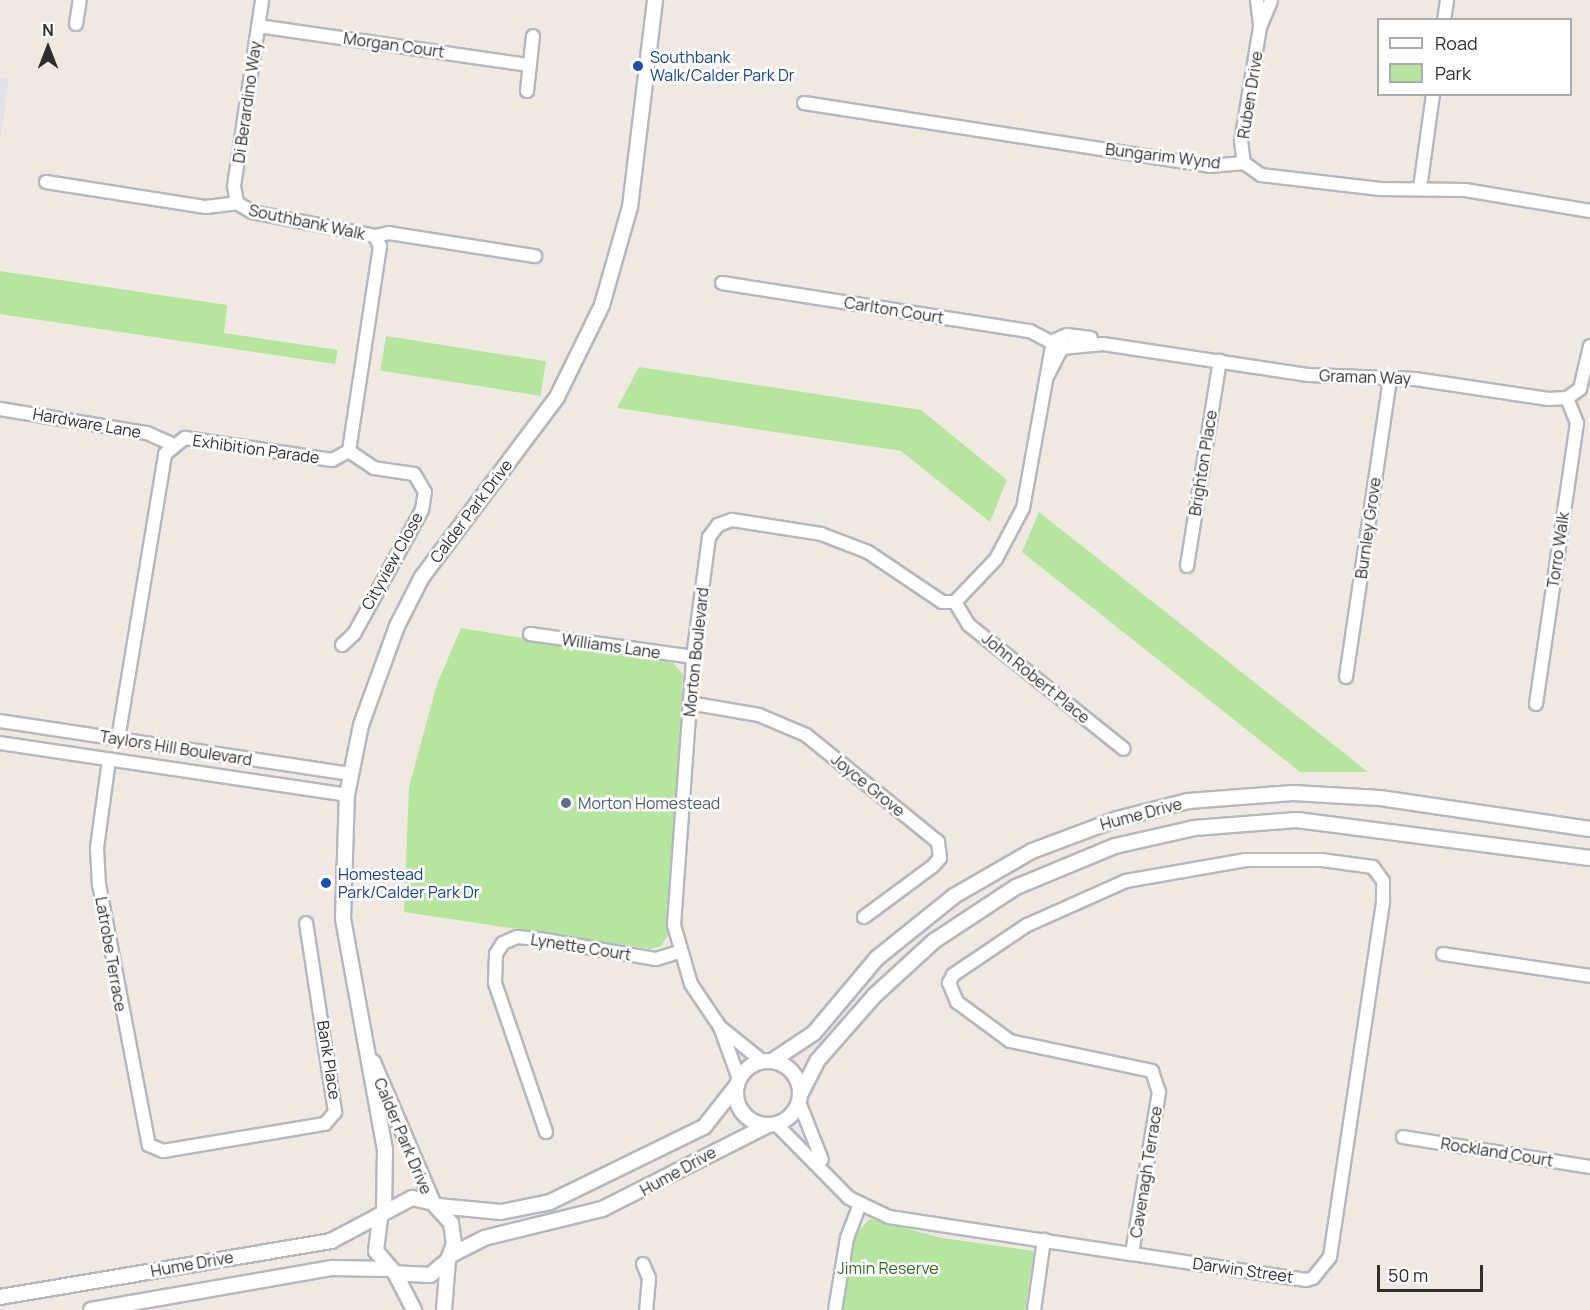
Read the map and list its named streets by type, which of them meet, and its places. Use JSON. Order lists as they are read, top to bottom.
{
  "streets": {
    "street": [
      "Morgan Court",
      "Ruben Drive",
      "Di Berardino Way",
      "Bungarim Wynd",
      "Southbank Walk",
      "Carlton Court",
      "Graman Way",
      "Hardware Lane",
      "Exhibition Parade",
      "Brighton Place",
      "Calder Park Drive",
      "Burnley Grove",
      "Torro Walk",
      "Cityview Close",
      "Williams Lane",
      "Morton Boulevard",
      "John Robert Place",
      "Taylors Hill Boulevard",
      "Joyce Grove",
      "Hume Drive",
      "Lynette Court",
      "Latrobe Terrace",
      "Bank Place",
      "Rockland Court",
      "Cavenagh Terrace",
      "Darwin Street"
    ]
  },
  "crossings": [
    ["Morgan Court", "Di Berardino Way"],
    ["Ruben Drive", "Bungarim Wynd"],
    ["Di Berardino Way", "Southbank Walk"],
    ["Carlton Court", "Graman Way"],
    ["Graman Way", "Brighton Place"],
    ["Graman Way", "Burnley Grove"],
    ["Graman Way", "Torro Walk"],
    ["Hardware Lane", "Exhibition Parade"],
    ["Exhibition Parade", "Cityview Close"],
    ["Exhibition Parade", "Taylors Hill Boulevard"],
    ["Calder Park Drive", "Taylors Hill Boulevard"],
    ["Calder Park Drive", "Hume Drive"],
    ["Williams Lane", "Morton Boulevard"],
    ["Morton Boulevard", "John Robert Place"],
    ["Morton Boulevard", "Joyce Grove"],
    ["Morton Boulevard", "Hume Drive"],
    ["Morton Boulevard", "Lynette Court"],
    ["Morton Boulevard", "Darwin Street"],
    ["Taylors Hill Boulevard", "Latrobe Terrace"],
    ["Hume Drive", "Darwin Street"],
    ["Latrobe Terrace", "Bank Place"],
    ["Cavenagh Terrace", "Darwin Street"]
  ],
  "parks": ["Jimin Reserve"],
  "places": ["Southbank Walk/Calder Park Dr", "Morton Homestead", "Homestead Park/Calder Park Dr"],
  "legend": ["Road", "Park"],
  "scale_bar": "50 m",
  "north": "top"
}
